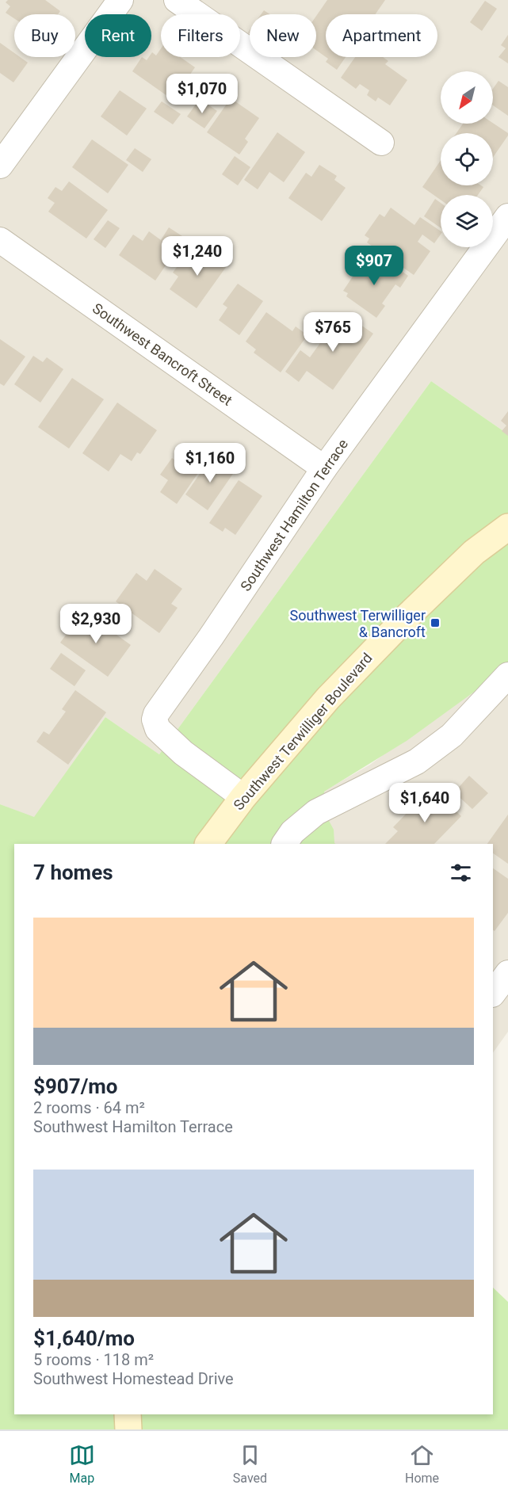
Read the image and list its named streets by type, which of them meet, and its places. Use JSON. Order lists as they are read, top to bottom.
{
  "streets": {
    "main road": ["Southwest Terwilliger Boulevard"],
    "street": ["Southwest Bancroft Street", "Southwest Hamilton Terrace"]
  },
  "crossings": [
    ["Southwest Bancroft Street", "Southwest Hamilton Terrace"],
    ["Southwest Hamilton Terrace", "Southwest Terwilliger Boulevard"]
  ],
  "places": {
    "transit": ["Southwest Terwilliger & Bancroft"]
  },
  "north": "bottom left",
  "page": {
    "chip": [
      "Buy",
      "Rent",
      "Filters",
      "New",
      "Apartment"
    ],
    "price": [
      "$1,070",
      "$1,240",
      "$907",
      "$765",
      "$1,160",
      "$2,930",
      "$1,640"
    ],
    "heading": "7 homes",
    "list": [
      {
        "name": "$907/mo",
        "note": "2 rooms · 64 m² · Southwest Hamilton Terrace"
      },
      {
        "name": "$1,640/mo",
        "note": "5 rooms · 118 m² · Southwest Homestead Drive"
      }
    ],
    "tabs": ["Map", "Saved", "Home"]
  }
}
